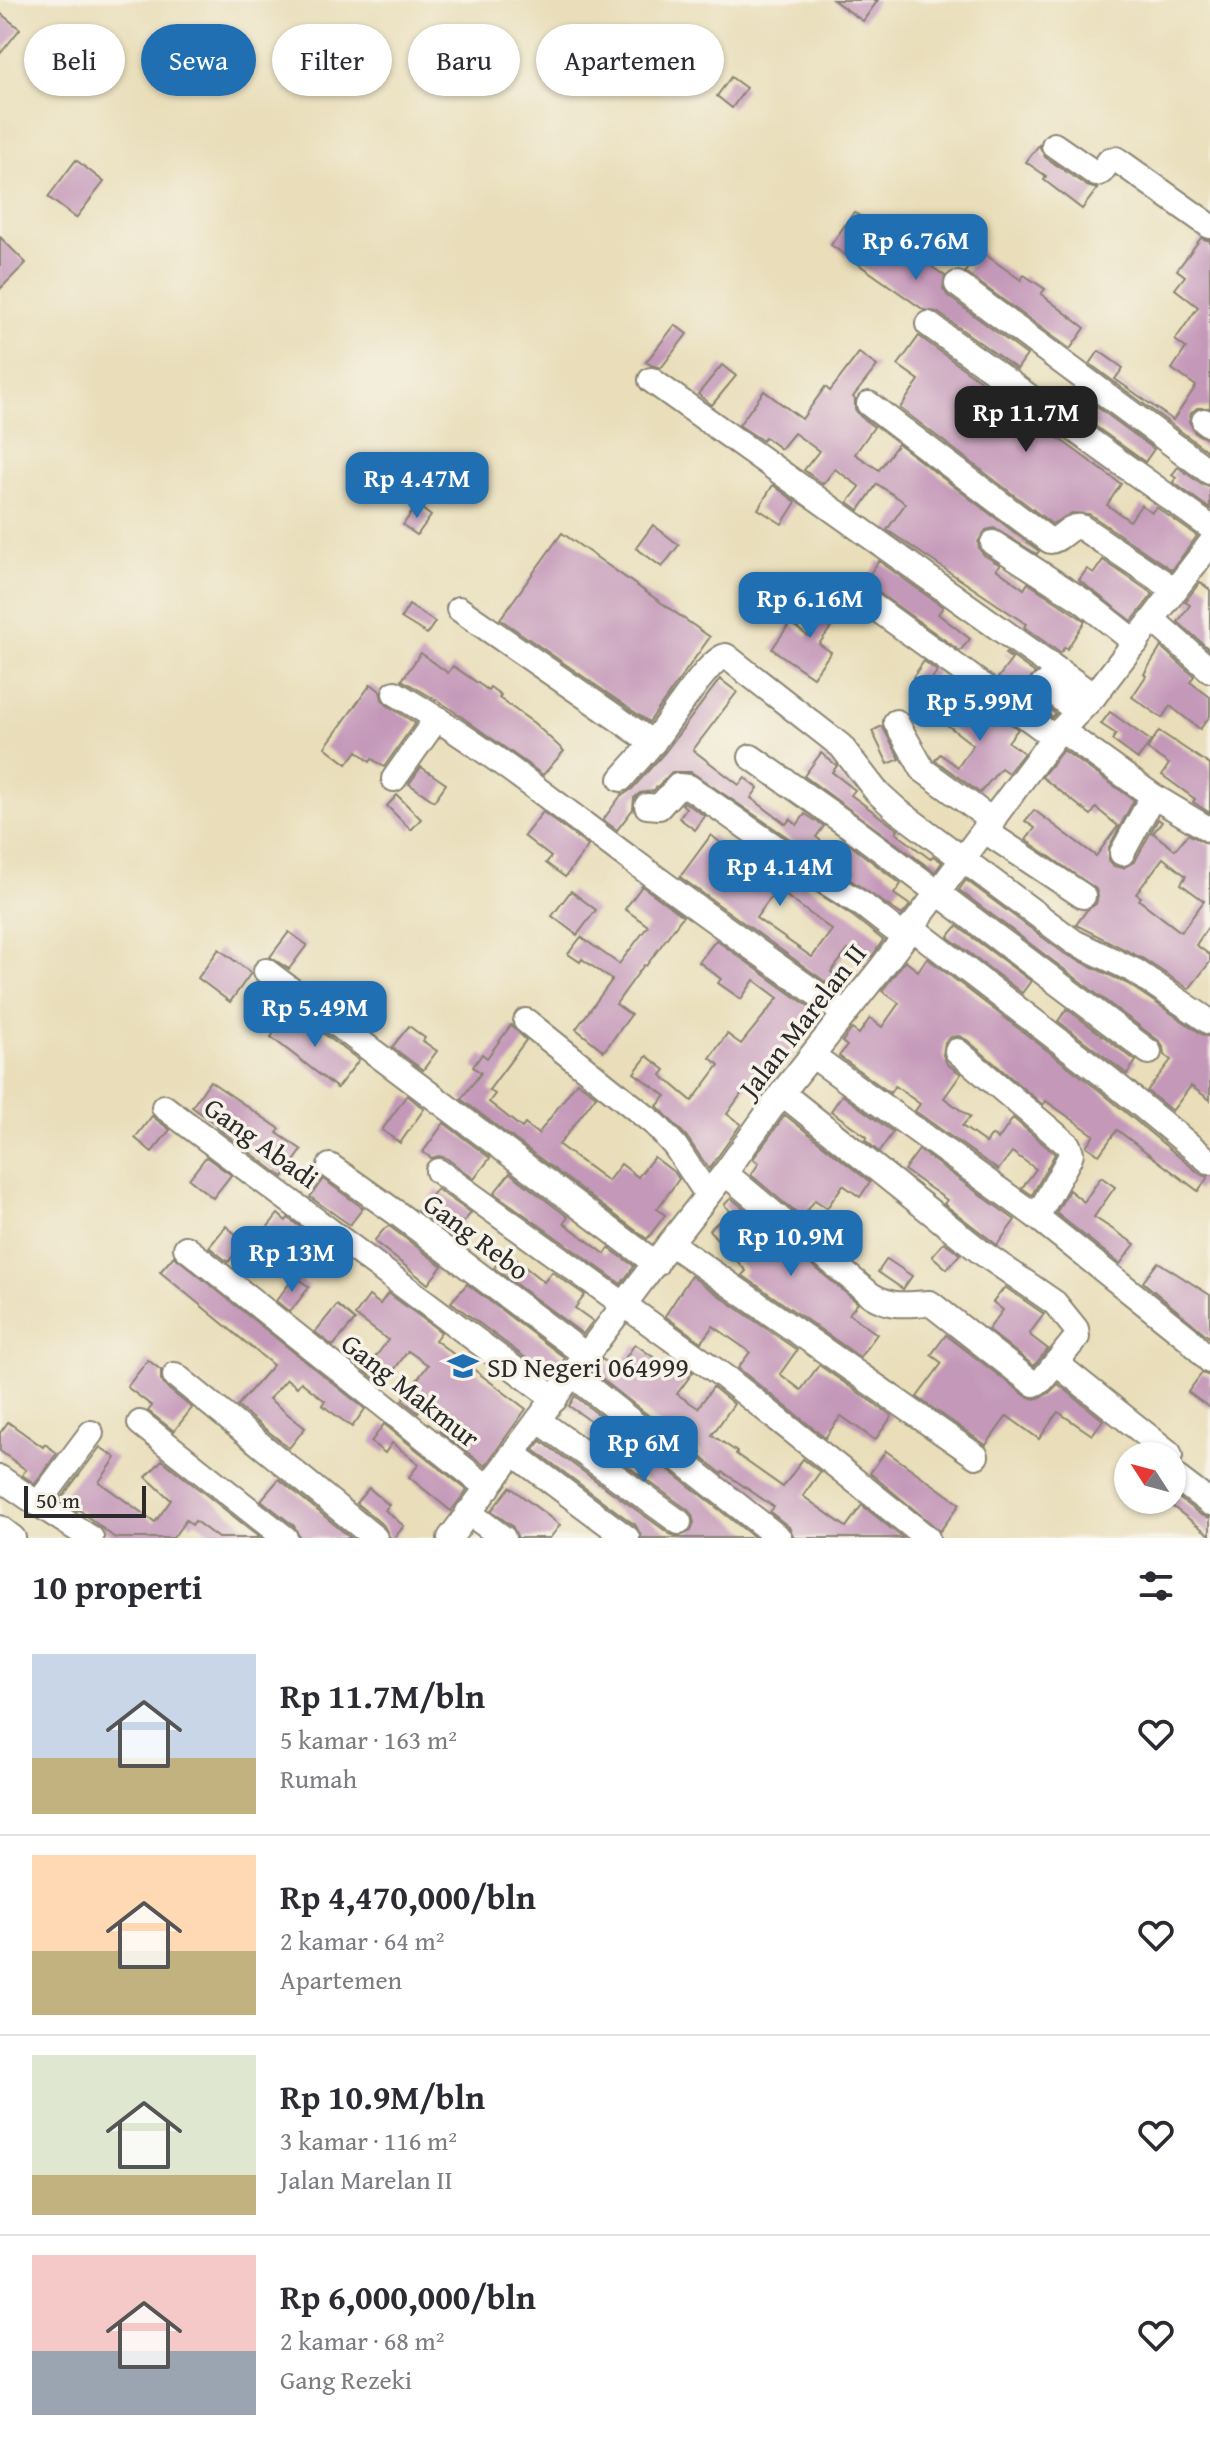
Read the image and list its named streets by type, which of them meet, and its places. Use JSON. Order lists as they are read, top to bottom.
{
  "streets": {
    "street": [
      "Jalan Marelan II",
      "Gang Abadi",
      "Gang Rebo",
      "Gang Makmur"
    ]
  },
  "crossings": [
    ["Jalan Marelan II", "Gang Abadi"],
    ["Jalan Marelan II", "Gang Rebo"],
    ["Jalan Marelan II", "Gang Makmur"]
  ],
  "places": {
    "school or university": ["SD Negeri 064999"]
  },
  "scale_bar": "50 m",
  "north": "top left",
  "page": {
    "chip": [
      "Beli",
      "Sewa",
      "Filter",
      "Baru",
      "Apartemen"
    ],
    "price": [
      "Rp 6.76M",
      "Rp 11.7M",
      "Rp 4.47M",
      "Rp 6.16M",
      "Rp 5.99M",
      "Rp 4.14M",
      "Rp 5.49M",
      "Rp 10.9M",
      "Rp 13M",
      "Rp 6M"
    ],
    "scale": "50 m",
    "heading": "10 properti",
    "list": [
      {
        "name": "Rp 11.7M/bln",
        "note": "5 kamar · 163 m² · Rumah"
      },
      {
        "name": "Rp 4,470,000/bln",
        "note": "2 kamar · 64 m² · Apartemen"
      },
      {
        "name": "Rp 10.9M/bln",
        "note": "3 kamar · 116 m² · Jalan Marelan II"
      },
      {
        "name": "Rp 6,000,000/bln",
        "note": "2 kamar · 68 m² · Gang Rezeki"
      }
    ]
  }
}
